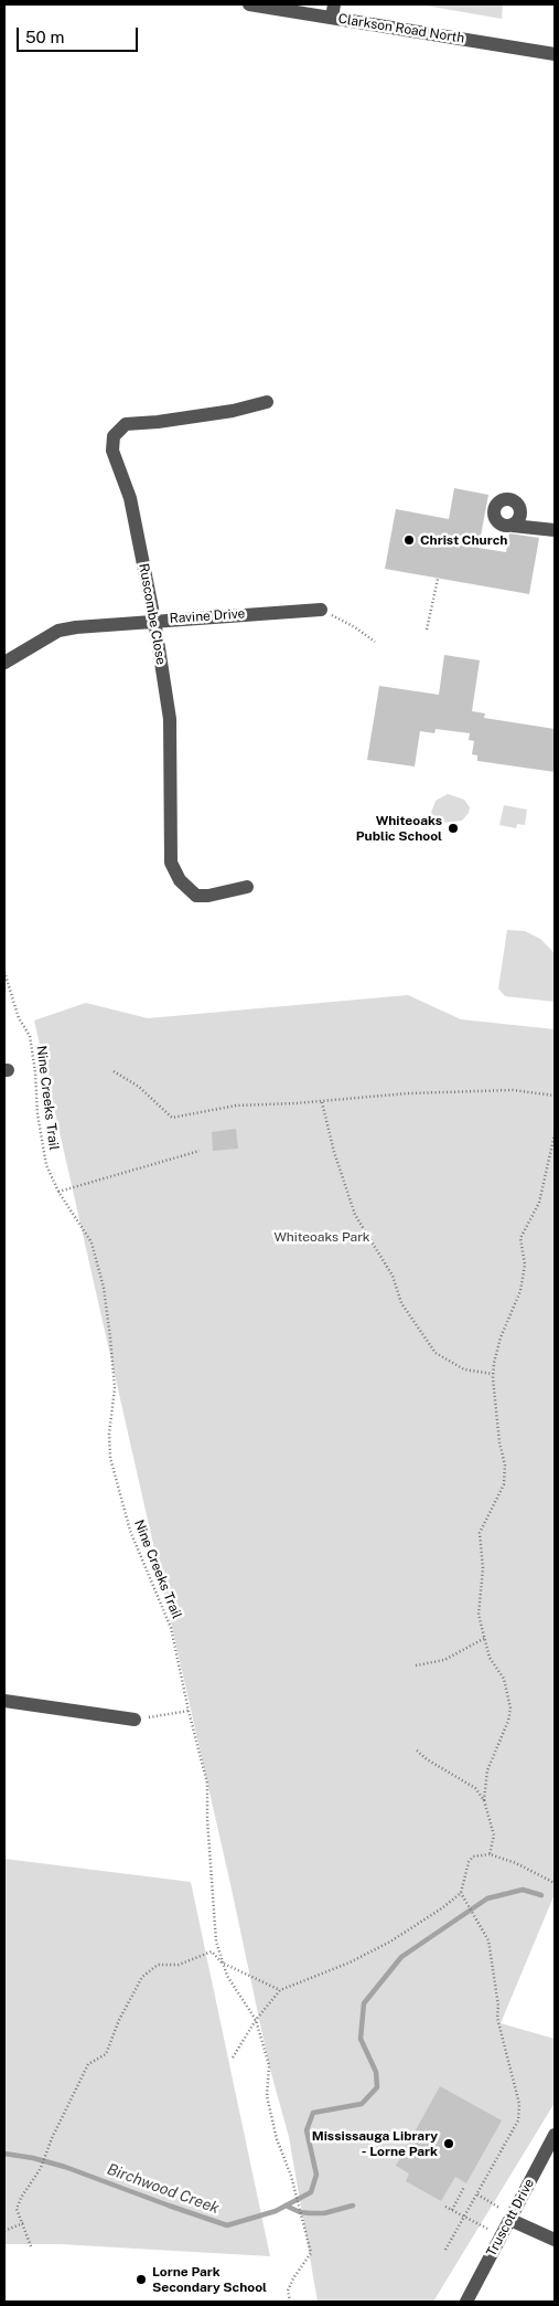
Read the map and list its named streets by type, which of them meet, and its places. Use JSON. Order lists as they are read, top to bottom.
{
  "streets": {
    "street": [
      "Clarkson Road North",
      "Ruscombe Close",
      "Ravine Drive",
      "Truscott Drive"
    ],
    "path": ["Nine Creeks Trail"]
  },
  "crossings": [
    ["Ruscombe Close", "Ravine Drive"]
  ],
  "water": ["Birchwood Creek"],
  "parks": ["Whiteoaks Park"],
  "places": [
    "Christ Church",
    "Whiteoaks Public School",
    "Mississauga Library - Lorne Park",
    "Lorne Park Secondary School"
  ],
  "scale_bar": "50 m"
}
